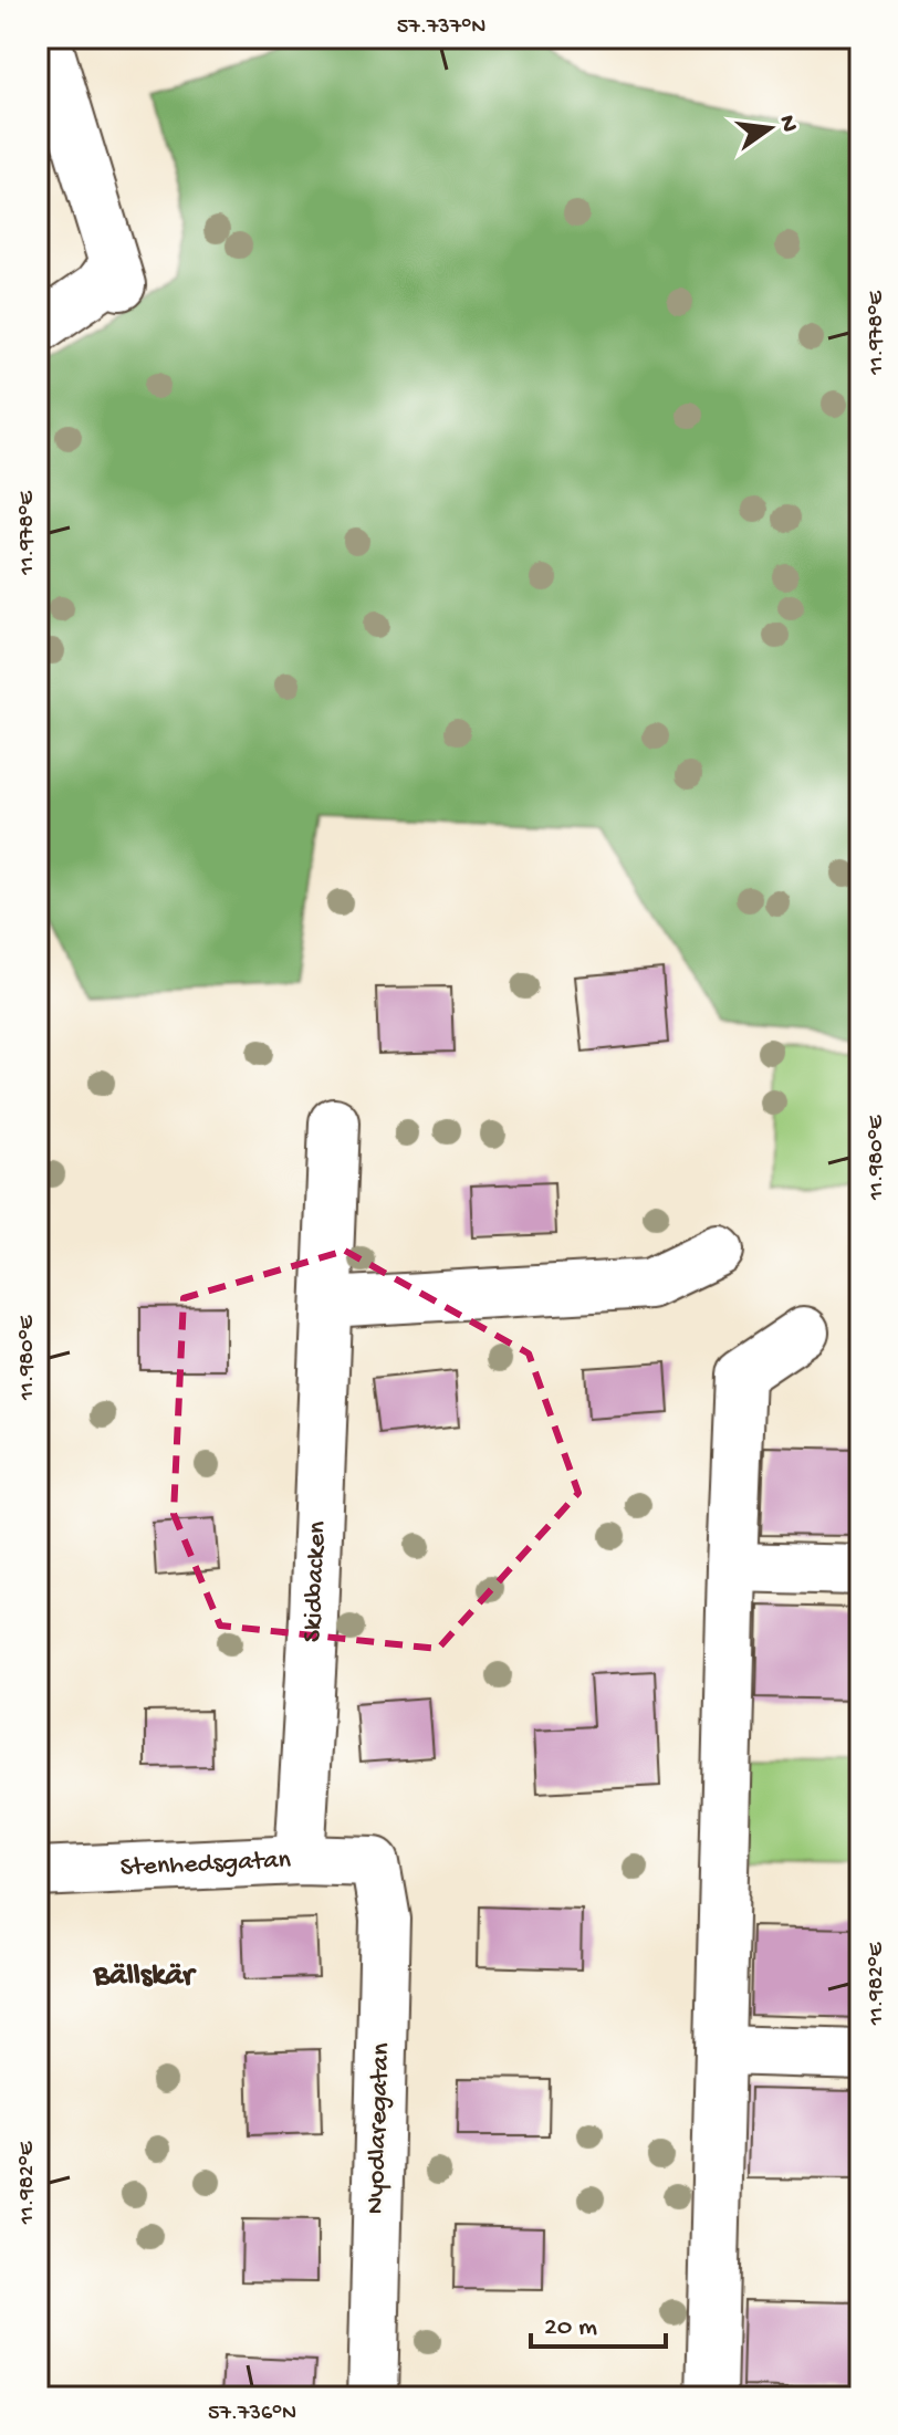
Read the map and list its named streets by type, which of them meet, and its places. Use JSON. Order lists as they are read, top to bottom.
{
  "streets": {
    "street": ["Skidbacken", "Stenhedsgatan", "Nyodlaregatan"]
  },
  "crossings": [
    ["Skidbacken", "Stenhedsgatan"],
    ["Stenhedsgatan", "Nyodlaregatan"]
  ],
  "districts": ["Bällskär"],
  "scale_bar": "20 m",
  "north": "right",
  "coordinates": [
    "57.737°N",
    "11.978°E",
    "11.980°E",
    "11.982°E",
    "57.736°N"
  ]
}
